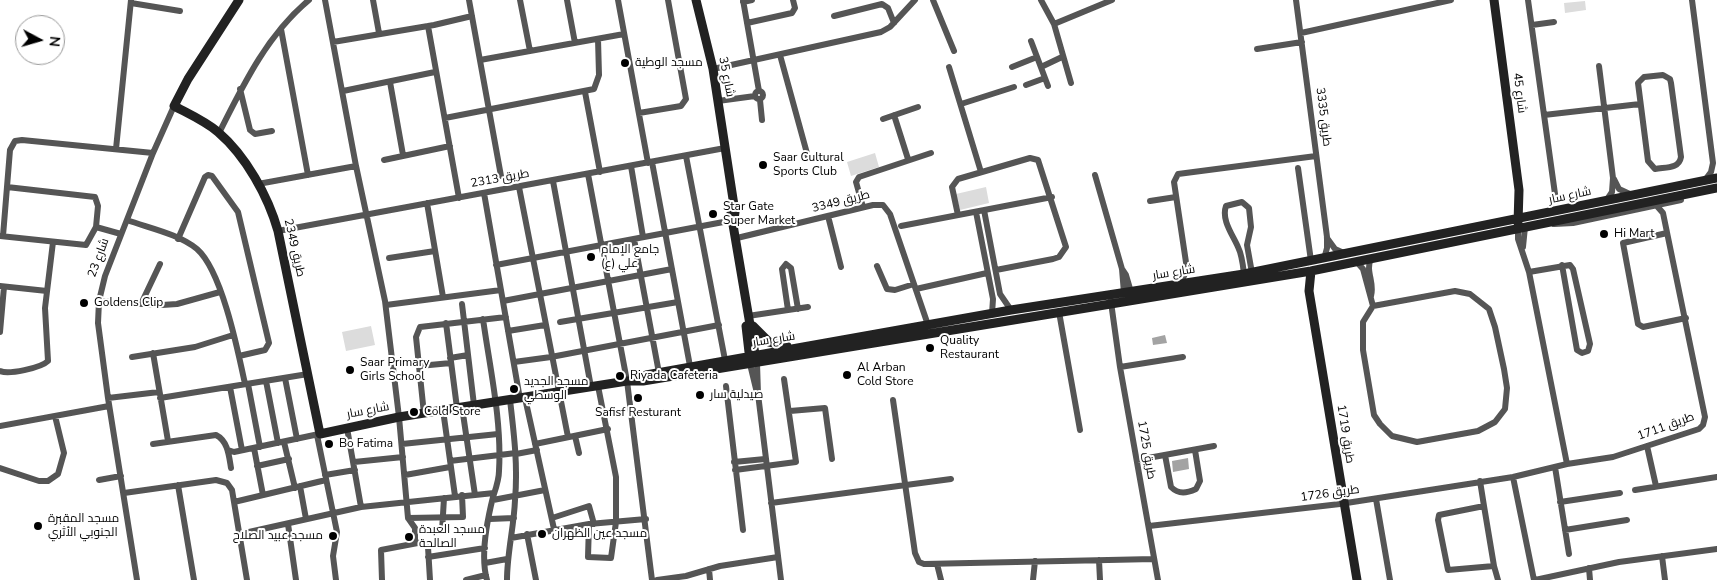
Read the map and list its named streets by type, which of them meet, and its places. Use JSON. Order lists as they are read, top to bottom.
{
  "streets": {
    "street": [
      "شارع 35",
      "شارع 45",
      "طريق 3335",
      "طريق 2313",
      "شارع سار",
      "طريق 3349",
      "طريق 2349",
      "شارع 23",
      "طريق 1711",
      "طريق 1719",
      "طريق 1725",
      "طريق 1726"
    ]
  },
  "crossings": [
    ["شارع 35", "طريق 2313"],
    ["شارع 35", "شارع سار"],
    ["شارع 35", "طريق 3349"],
    ["شارع 45", "شارع سار"],
    ["طريق 3335", "شارع سار"],
    ["طريق 2313", "طريق 2349"],
    ["شارع سار", "طريق 3349"],
    ["شارع سار", "طريق 2349"],
    ["شارع سار", "طريق 1719"],
    ["شارع سار", "طريق 1725"],
    ["طريق 2349", "شارع 23"],
    ["طريق 1711", "طريق 1726"],
    ["طريق 1719", "طريق 1726"],
    ["طريق 1725", "طريق 1726"]
  ],
  "places": [
    "مسجد الوطية",
    "Saar Cultural Sports Club",
    "Star Gate Super Market",
    "Hi Mart",
    "جامع الإمام علي (ع)",
    "Goldens Clip",
    "Quality Restaurant",
    "Saar Primary Girls School",
    "Al Arban Cold Store",
    "Riyada Cafeteria",
    "مسجد الجديد الوسطي",
    "صيدلية سار",
    "Safisf Resturant",
    "Cold Store",
    "Bo Fatima",
    "مسجد المقبرة الجنوبي الأثري",
    "مسجد عين الظهران",
    "مسجد عبيد الصلاح",
    "مسجد العبدة الصالحة"
  ],
  "north": "right"
}
